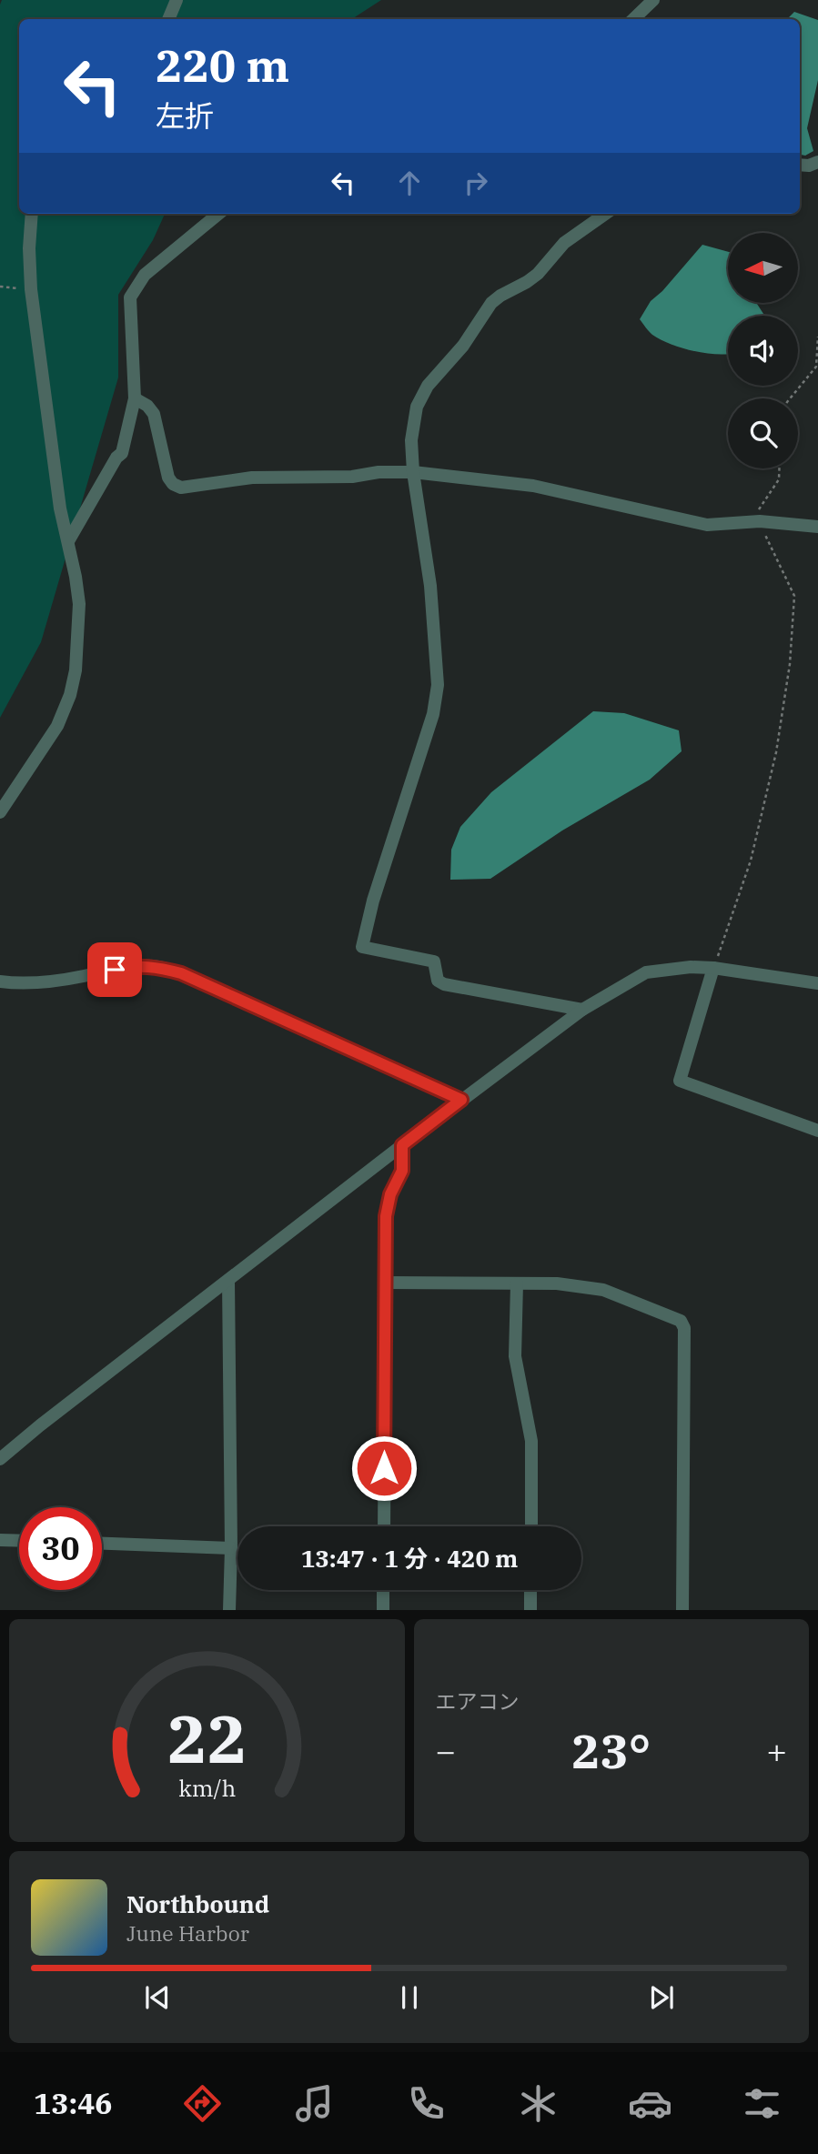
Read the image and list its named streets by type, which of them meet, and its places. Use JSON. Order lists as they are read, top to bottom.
{
  "north": "left",
  "page": {
    "turn": ["220 m", "左折"],
    "limit": "30",
    "trip": "13:47 · 1 分 · 420 m",
    "tile": "エアコン",
    "heat": ["−", "23°", "+"],
    "song": ["Northbound", "June Harbor"],
    "tabs": "13:46",
    "gauge": ["22", "km/h"]
  }
}
